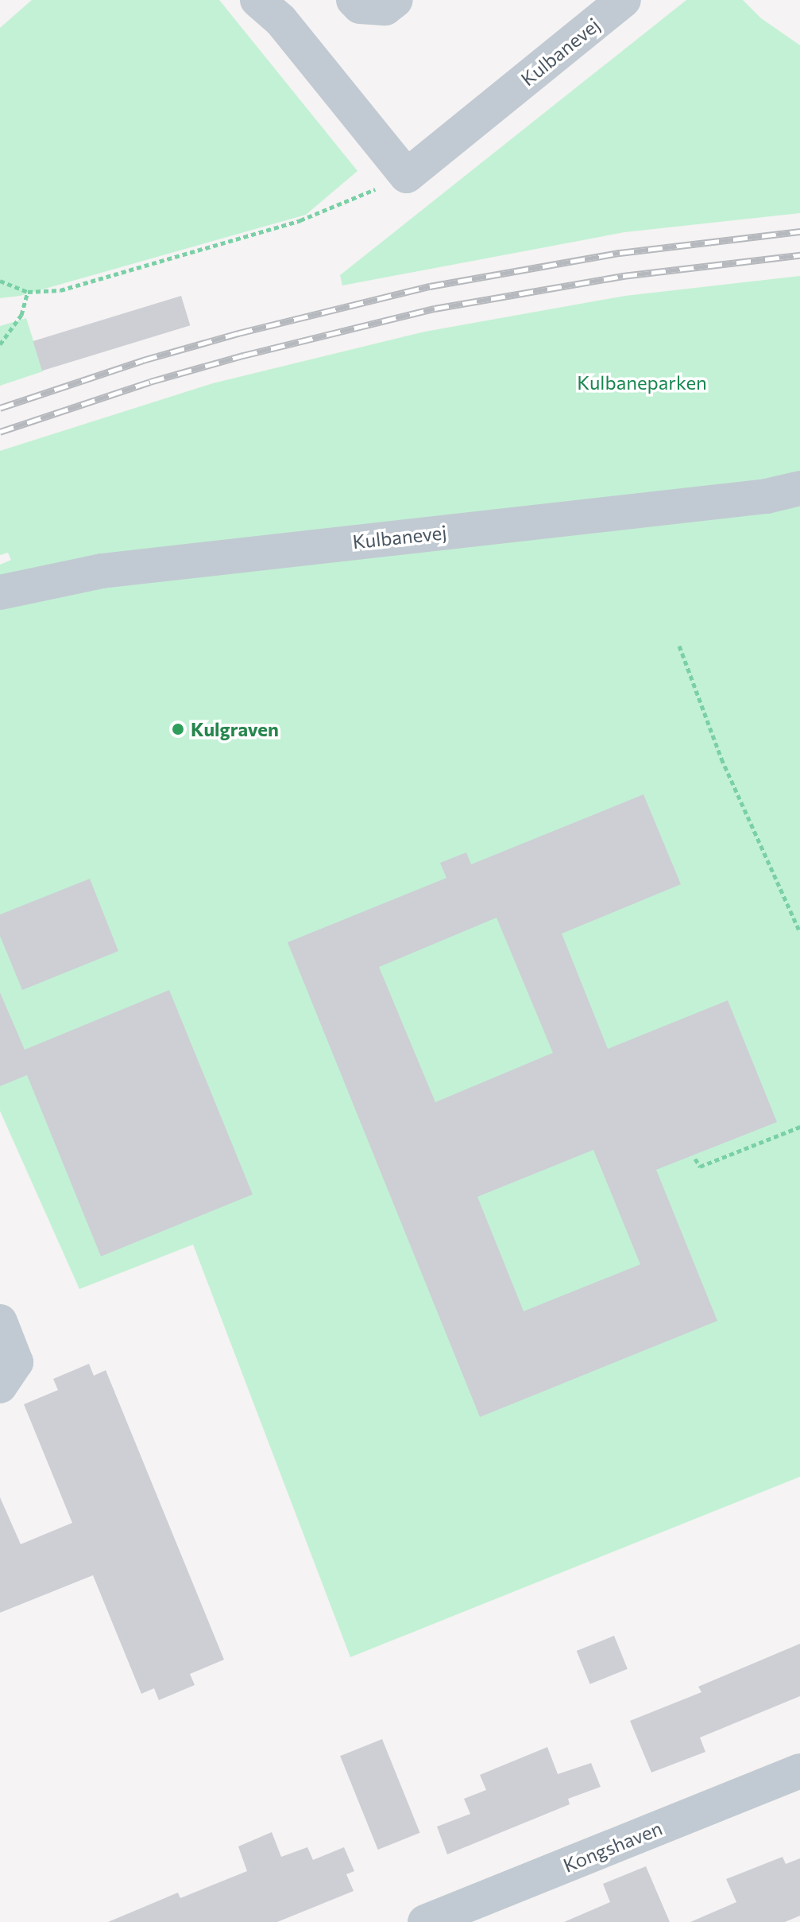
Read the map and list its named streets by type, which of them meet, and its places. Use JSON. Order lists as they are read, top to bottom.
{
  "streets": {
    "street": ["Kulbanevej", "Kongshaven"]
  },
  "parks": ["Kulbaneparken"],
  "places": ["Kulgraven"]
}
